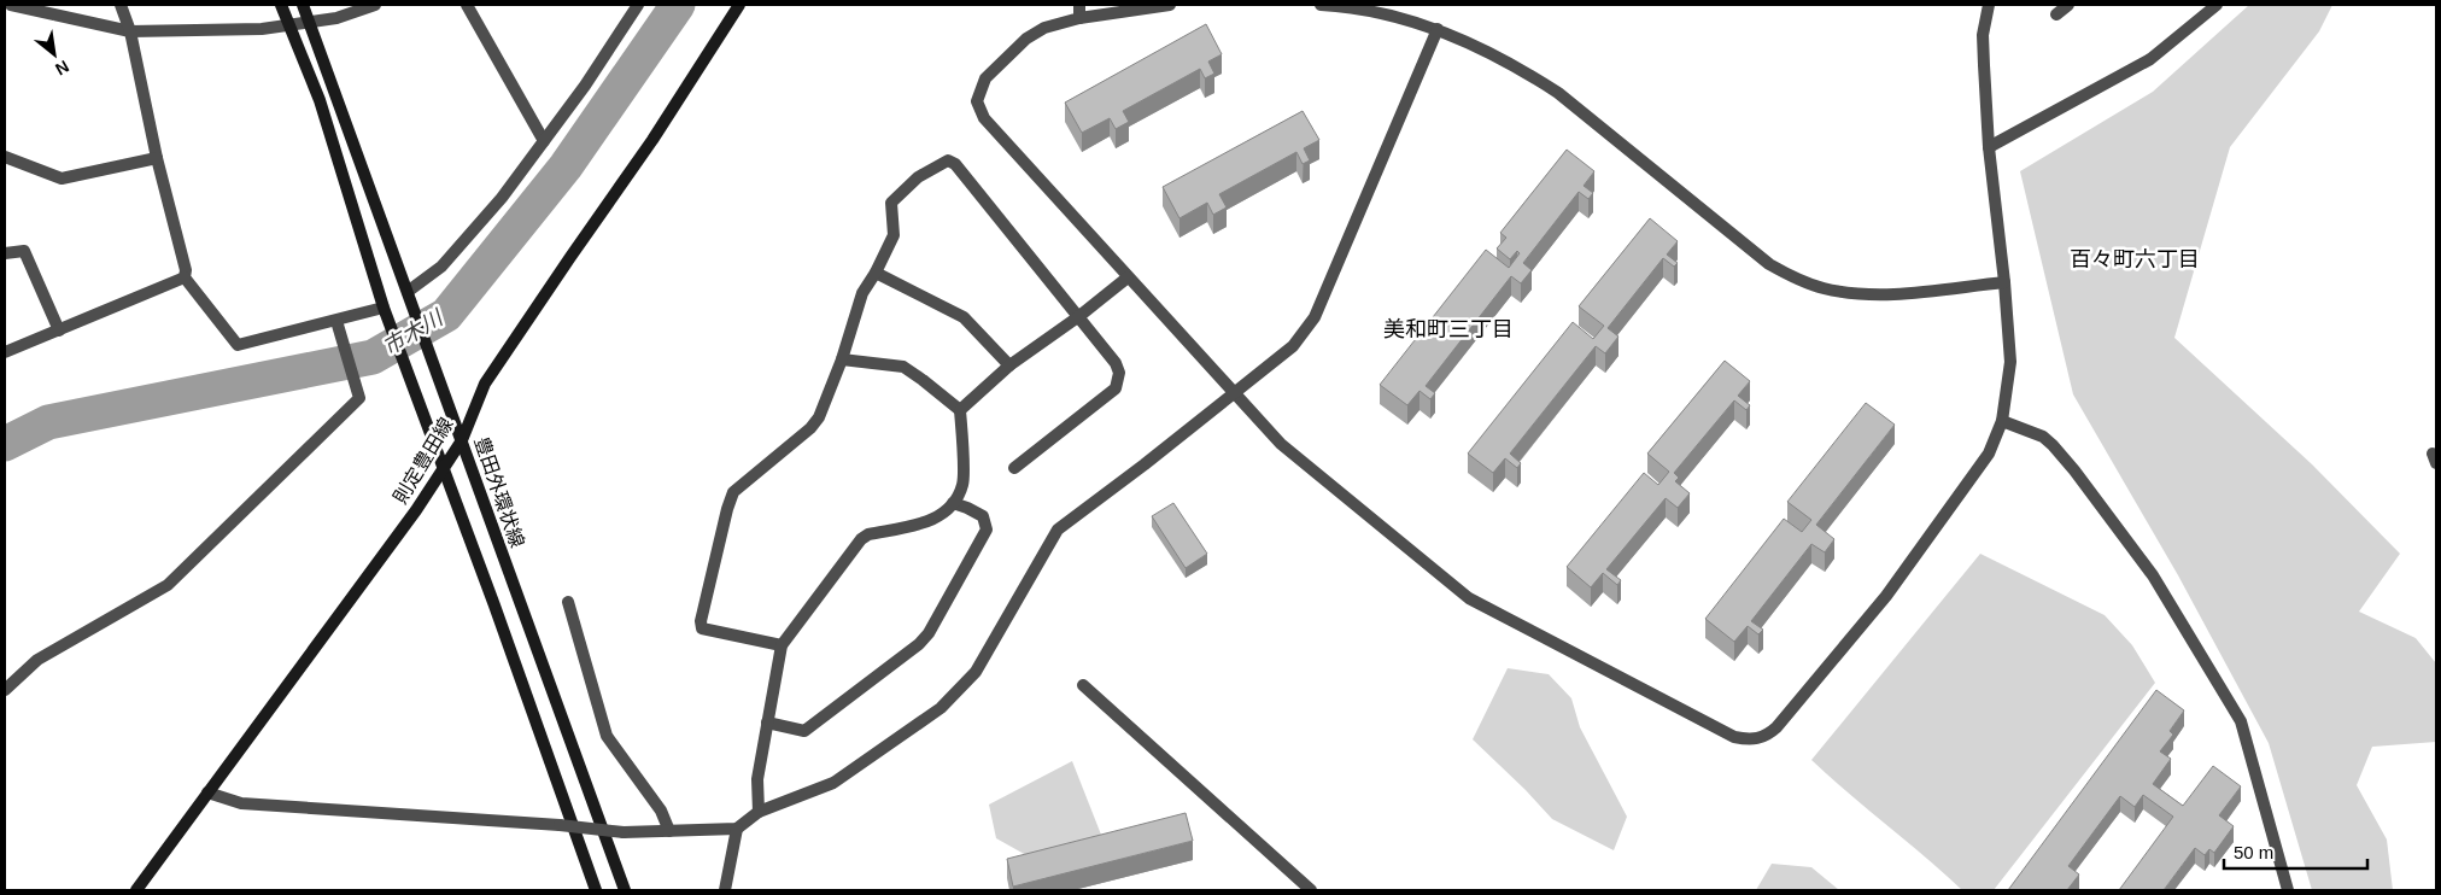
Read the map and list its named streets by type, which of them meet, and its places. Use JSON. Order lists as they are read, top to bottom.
{
  "streets": {
    "street": ["則定豊田線", "豊田外環状線"]
  },
  "crossings": [
    ["則定豊田線", "豊田外環状線"]
  ],
  "districts": ["百々町六丁目", "美和町三丁目"],
  "water": ["市木川"],
  "scale_bar": "50 m",
  "north": "bottom right"
}
